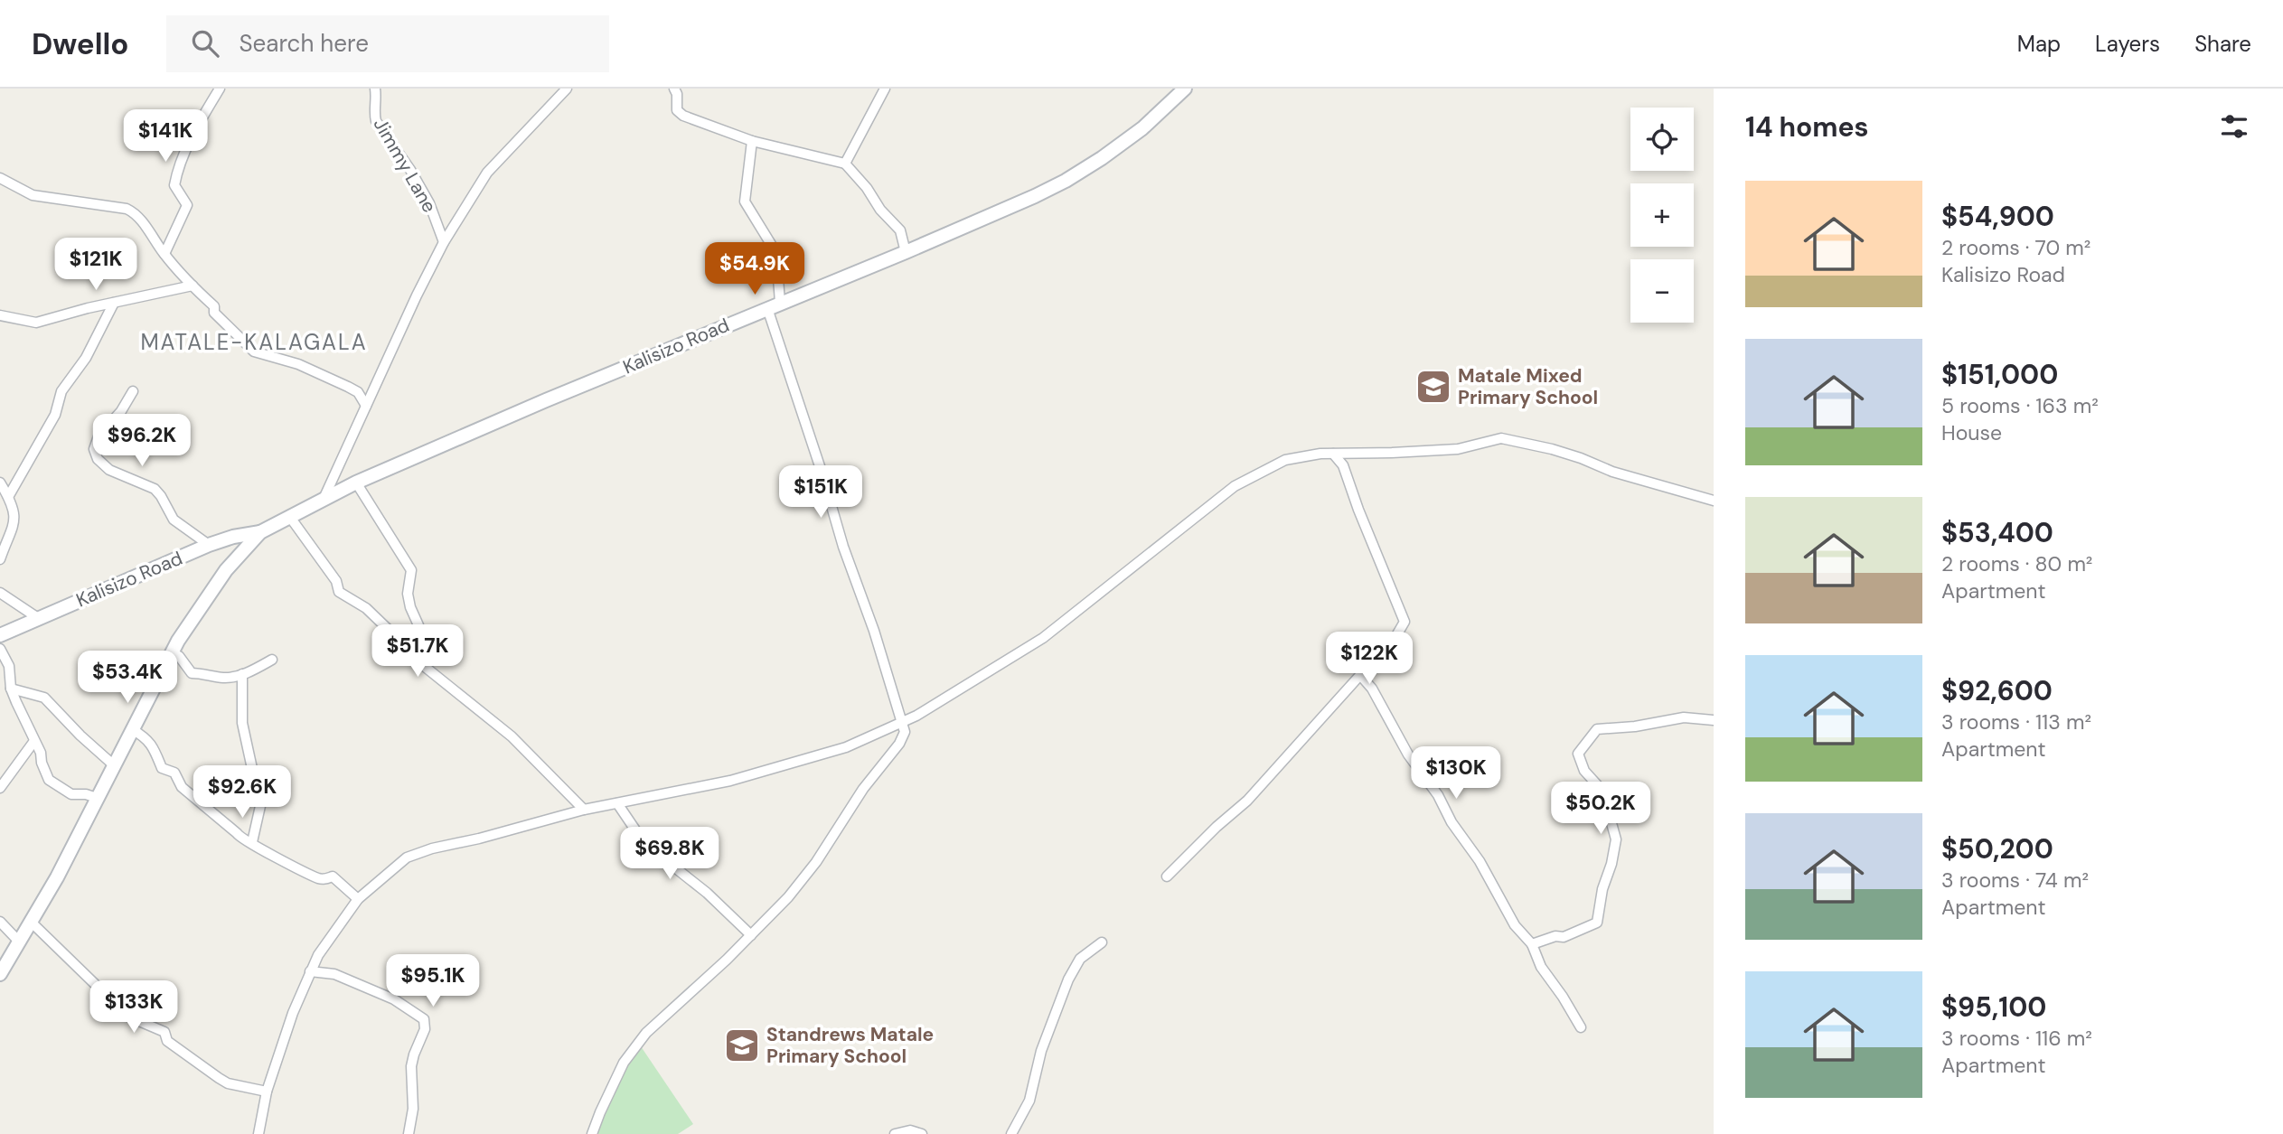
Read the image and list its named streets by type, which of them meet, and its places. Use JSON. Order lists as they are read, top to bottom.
{
  "streets": {
    "street": ["Jimmy Lane", "Kalisizo Road"]
  },
  "districts": ["MATALE-KALAGALA"],
  "places": {
    "school or university": ["Matale Mixed Primary School", "Standrews Matale Primary School"]
  },
  "page": {
    "header": "Dwello",
    "search": "Search here",
    "nav": ["Map", "Layers", "Share"],
    "heading": "14 homes",
    "map_buttons": ["+", "−"],
    "price": [
      "$141K",
      "$121K",
      "$54.9K",
      "$96.2K",
      "$151K",
      "$51.7K",
      "$122K",
      "$53.4K",
      "$130K",
      "$92.6K",
      "$50.2K",
      "$69.8K",
      "$95.1K",
      "$133K"
    ],
    "list": [
      {
        "name": "$54,900",
        "note": "2 rooms · 70 m² · Kalisizo Road"
      },
      {
        "name": "$151,000",
        "note": "5 rooms · 163 m² · House"
      },
      {
        "name": "$53,400",
        "note": "2 rooms · 80 m² · Apartment"
      },
      {
        "name": "$92,600",
        "note": "3 rooms · 113 m² · Apartment"
      },
      {
        "name": "$50,200",
        "note": "3 rooms · 74 m² · Apartment"
      },
      {
        "name": "$95,100",
        "note": "3 rooms · 116 m² · Apartment"
      }
    ]
  }
}
